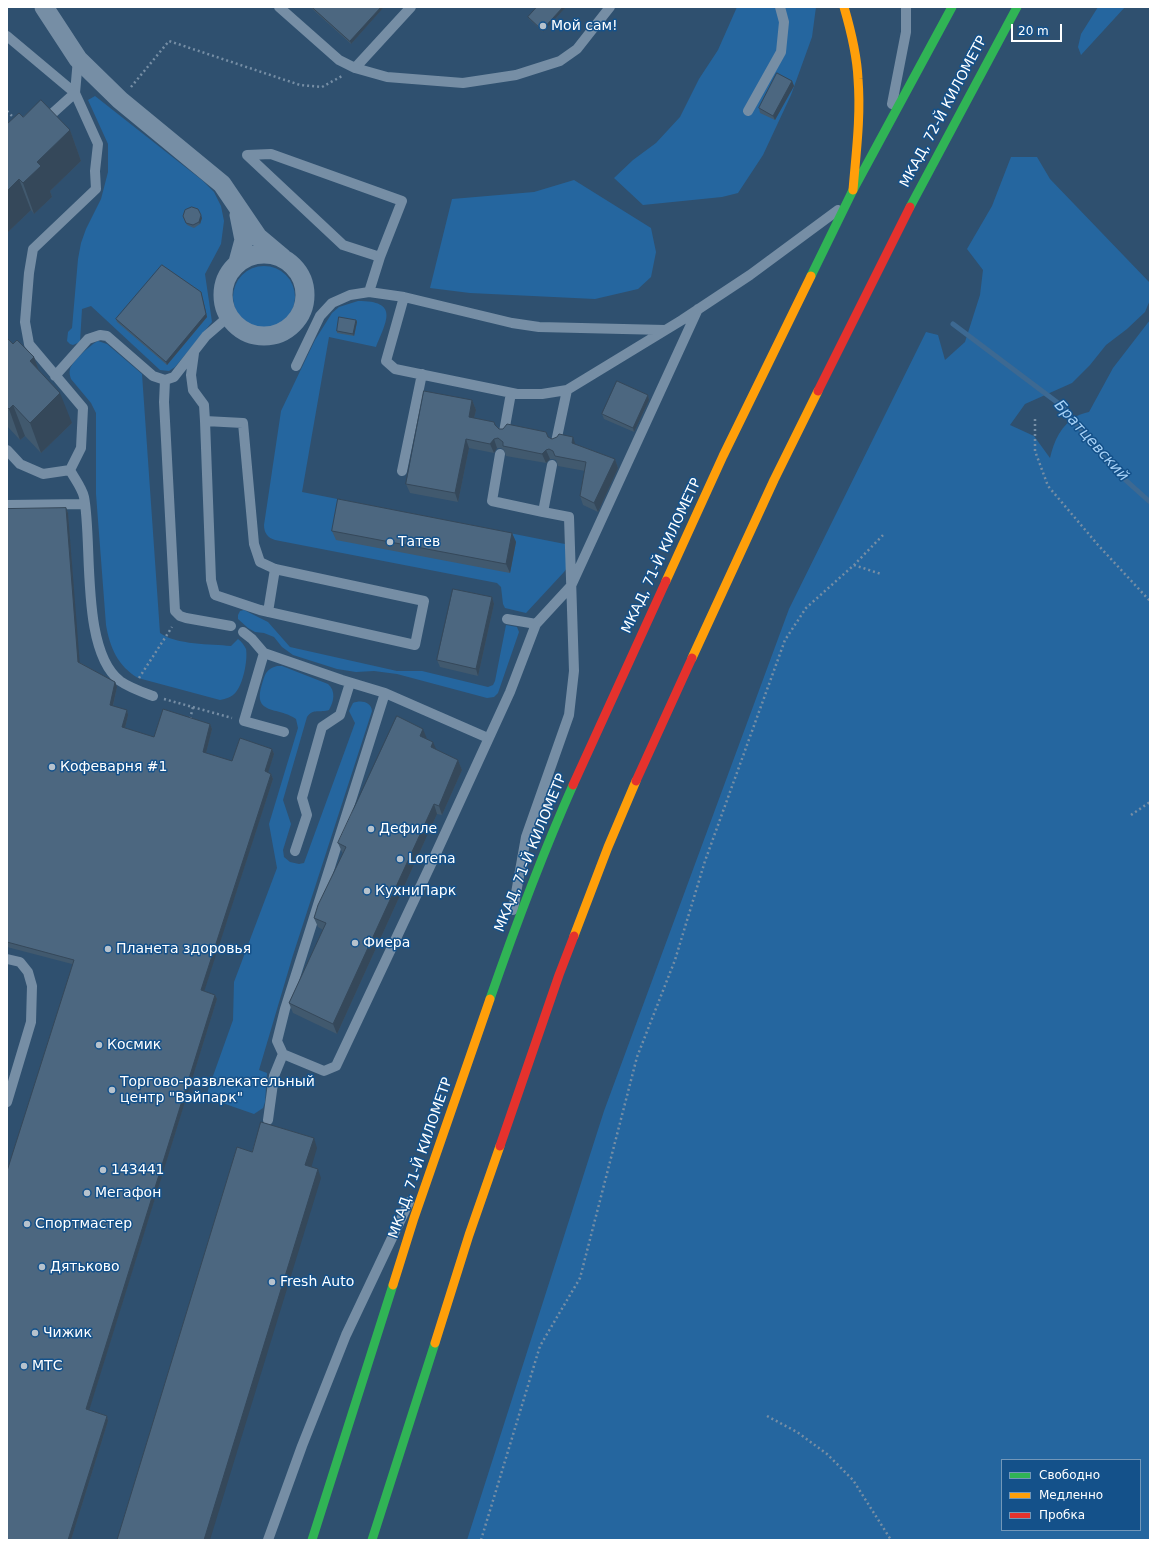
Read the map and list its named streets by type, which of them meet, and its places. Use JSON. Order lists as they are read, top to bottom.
{
  "streets": {
    "main road": ["МКАД, 72-Й КИЛОМЕТР", "МКАД, 71-Й КИЛОМЕТР"]
  },
  "water": ["Братцевский"],
  "places": [
    "Мой сам!",
    "Татев",
    "Кофеварня #1",
    "Дефиле",
    "Lorena",
    "КухниПарк",
    "Фиера",
    "Планета здоровья",
    "Космик",
    "Торгово-развлекательный центр \"Вэйпарк\"",
    "143441",
    "Мегафон",
    "Спортмастер",
    "Дятьково",
    "Fresh Auto",
    "Чижик",
    "МТС"
  ],
  "legend": ["Свободно", "Медленно", "Пробка"],
  "scale_bar": "20 m"
}
